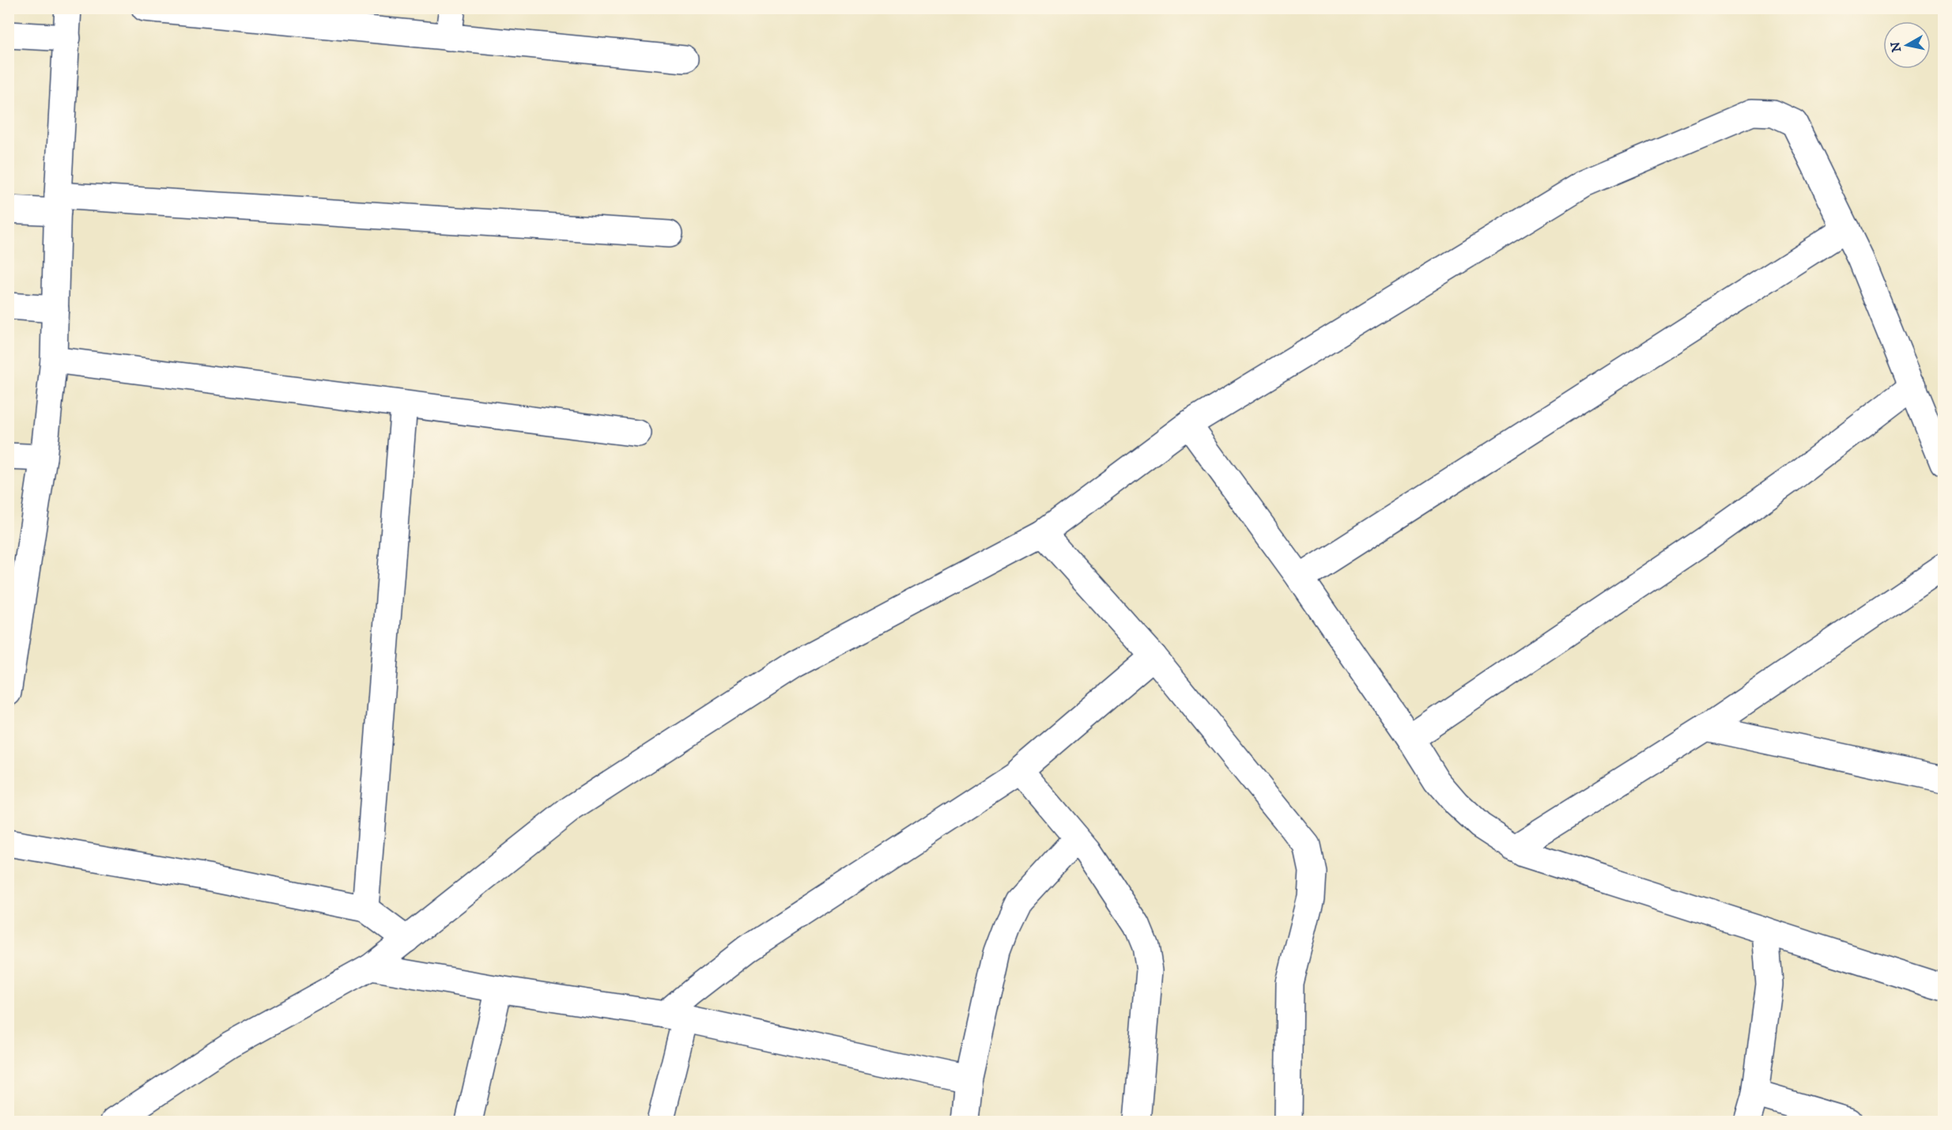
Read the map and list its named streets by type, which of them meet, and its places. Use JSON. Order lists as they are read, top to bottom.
{
  "north": "left"
}
